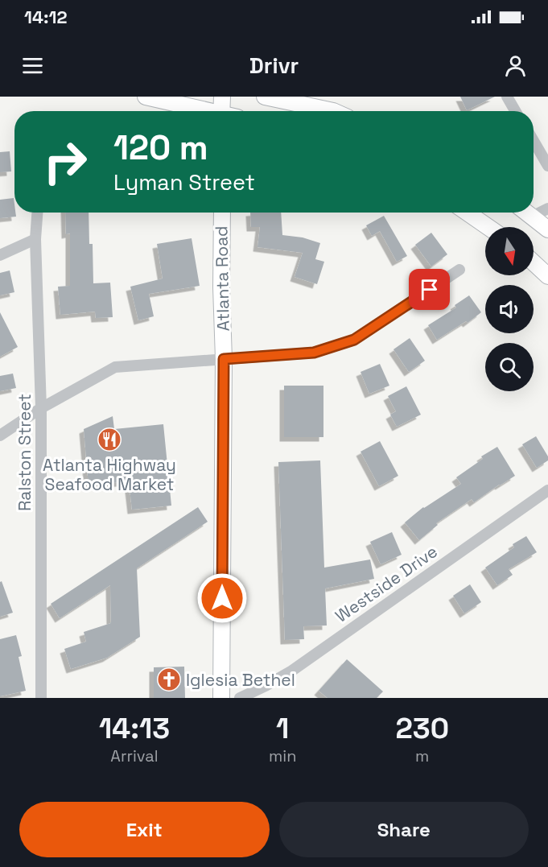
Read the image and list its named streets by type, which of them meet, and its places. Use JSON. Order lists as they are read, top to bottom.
{
  "streets": {
    "main road": ["Atlanta Road"],
    "street": ["Ralston Street", "Westside Drive"]
  },
  "places": {
    "restaurant": ["Atlanta Highway Seafood Market"],
    "church": ["Iglesia Bethel"]
  },
  "north": "bottom",
  "page": {
    "status": "14:12",
    "header": "Drivr",
    "turn": ["120 m", "Lyman Street"],
    "eta": [
      "14:13",
      "Arrival",
      "1",
      "min",
      "230",
      "m"
    ],
    "buttons": ["Exit", "Share"]
  }
}
